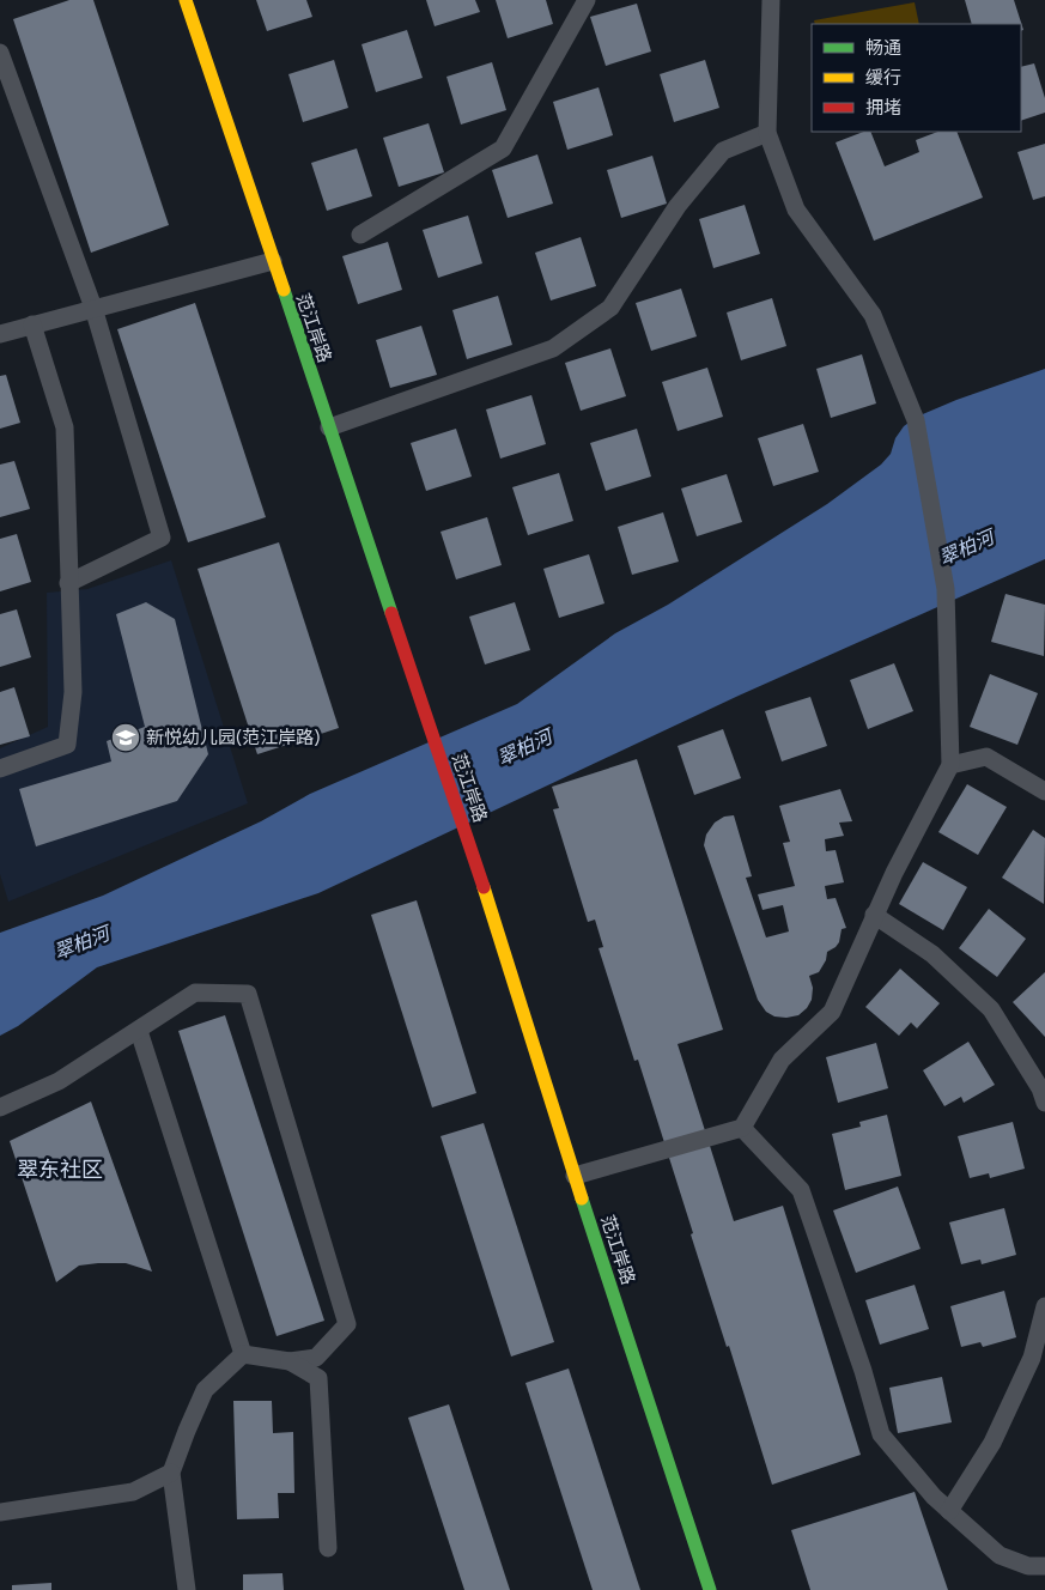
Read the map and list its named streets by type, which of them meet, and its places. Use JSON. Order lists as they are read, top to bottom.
{
  "streets": {
    "street": ["范江岸路"]
  },
  "districts": ["翠东社区"],
  "water": ["翠柏河"],
  "places": {
    "school or university": ["新悦幼儿园(范江岸路)"]
  },
  "legend": ["畅通", "缓行", "拥堵"]
}
